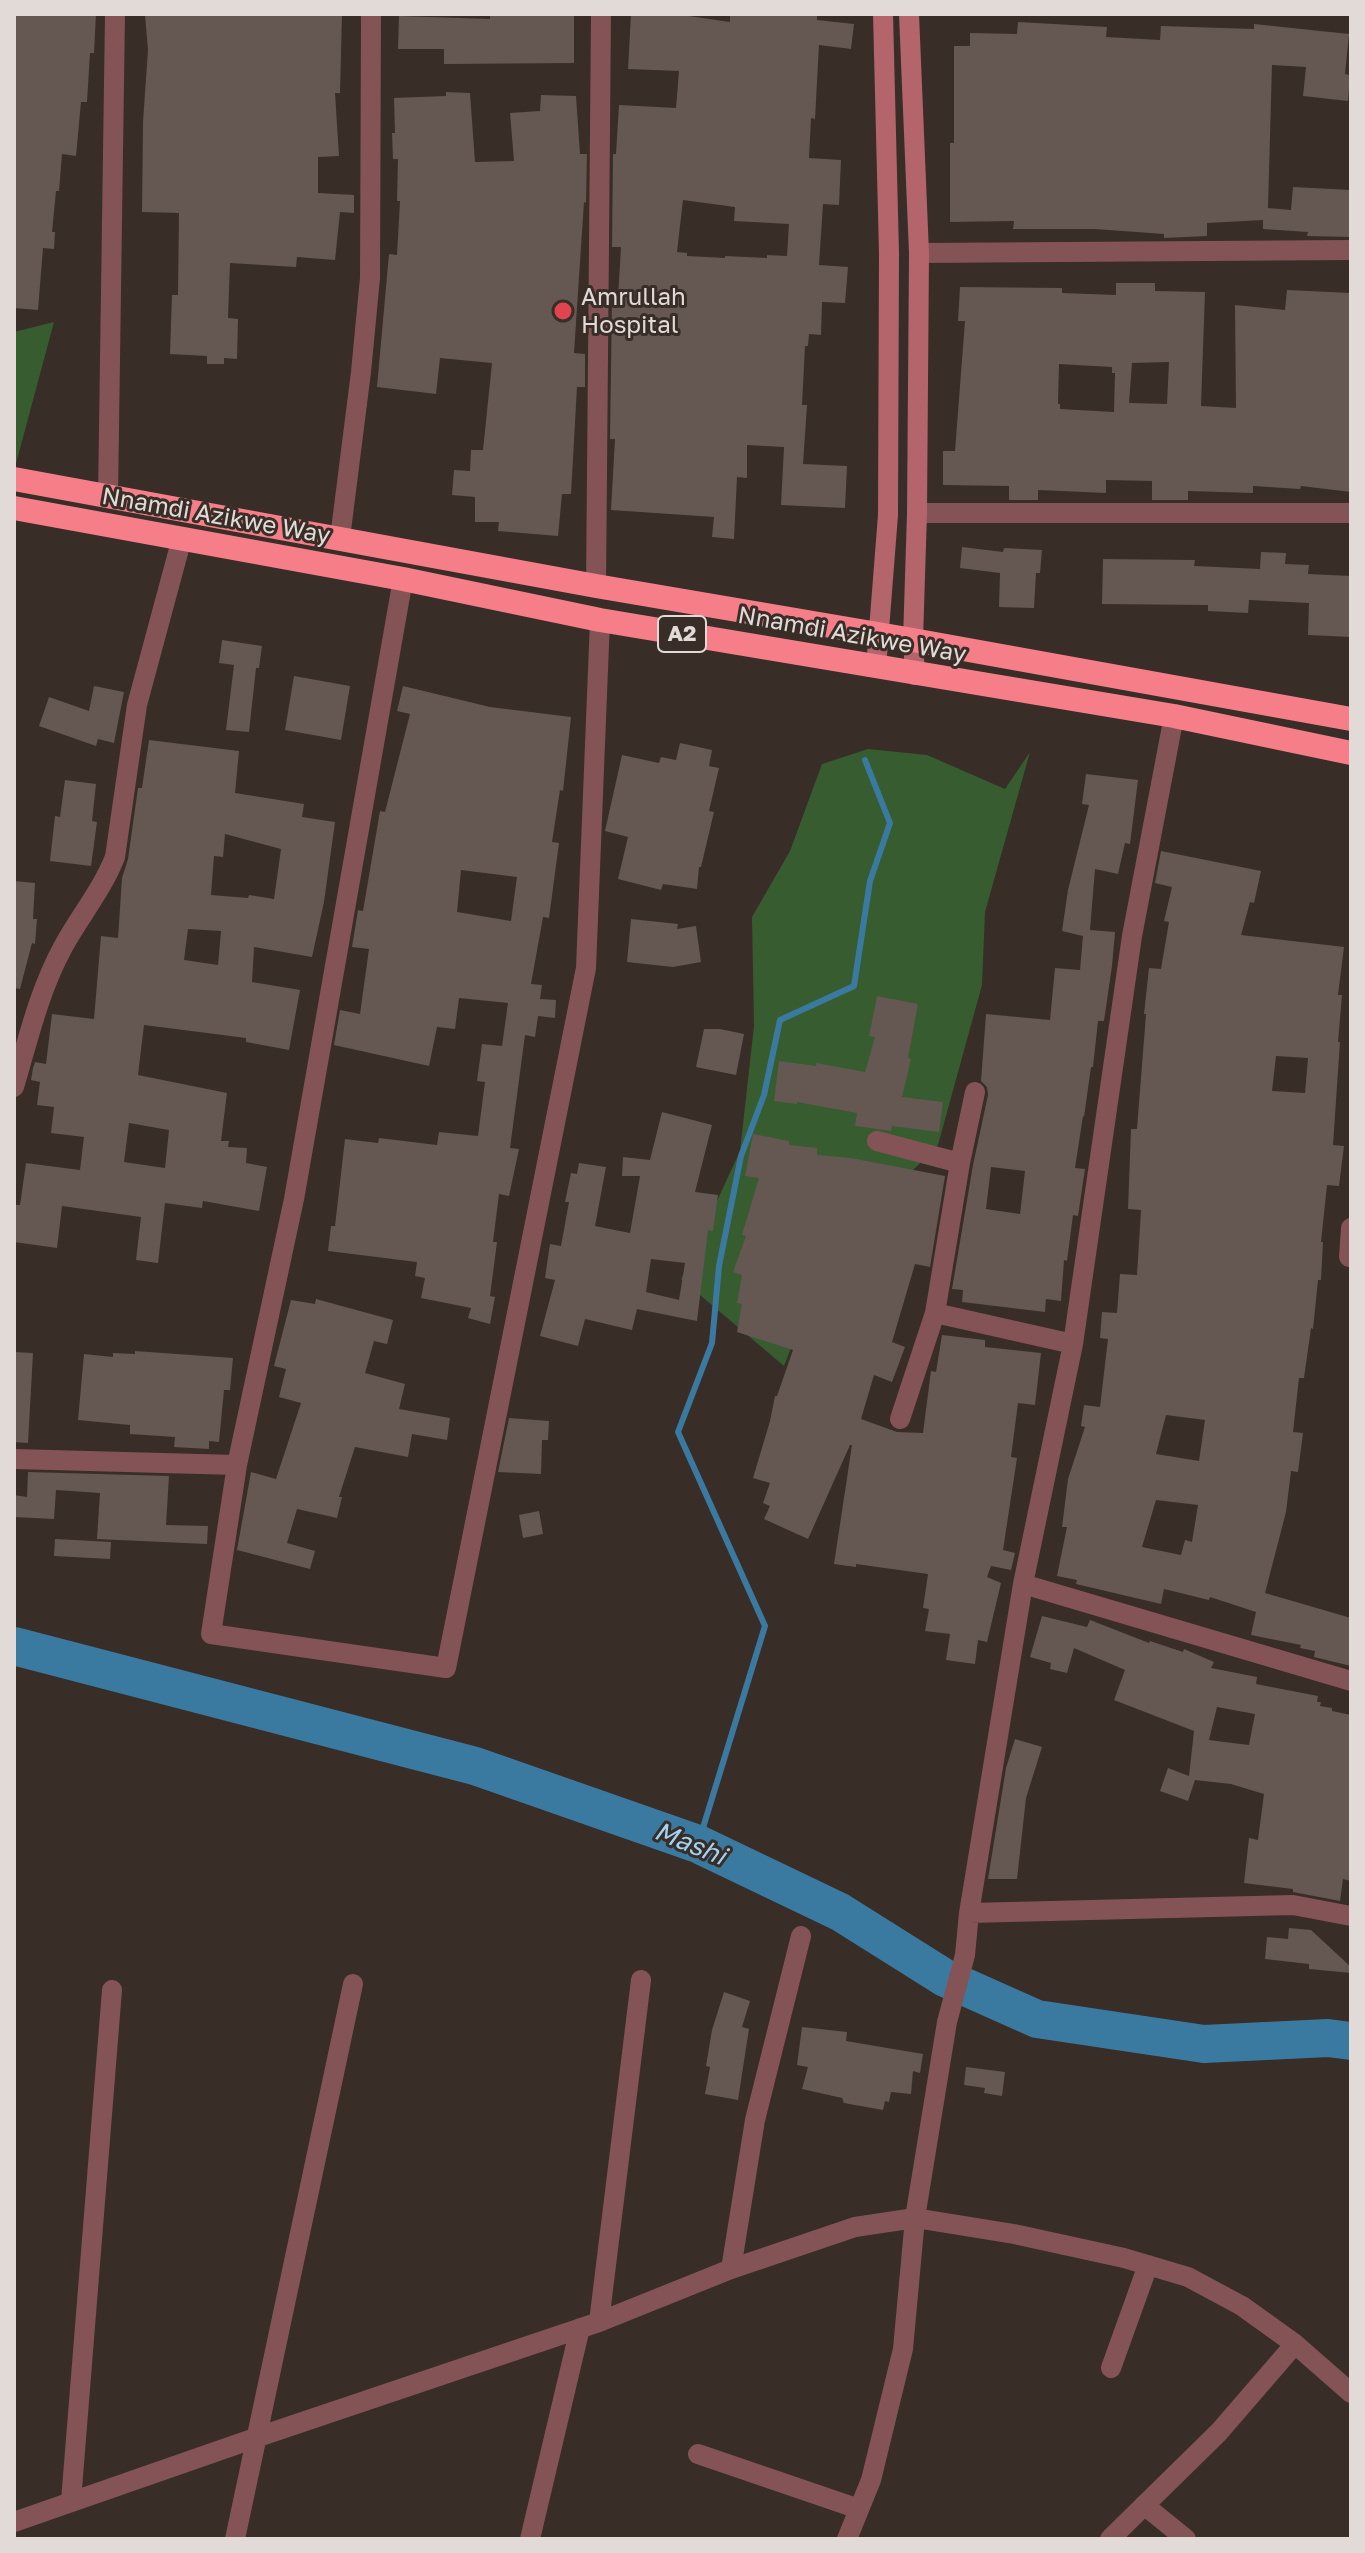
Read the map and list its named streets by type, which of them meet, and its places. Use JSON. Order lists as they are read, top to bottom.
{
  "streets": {
    "highway": ["Nnamdi Azikwe Way", "A2"]
  },
  "water": ["Mashi"],
  "places": ["Amrullah Hospital"]
}
